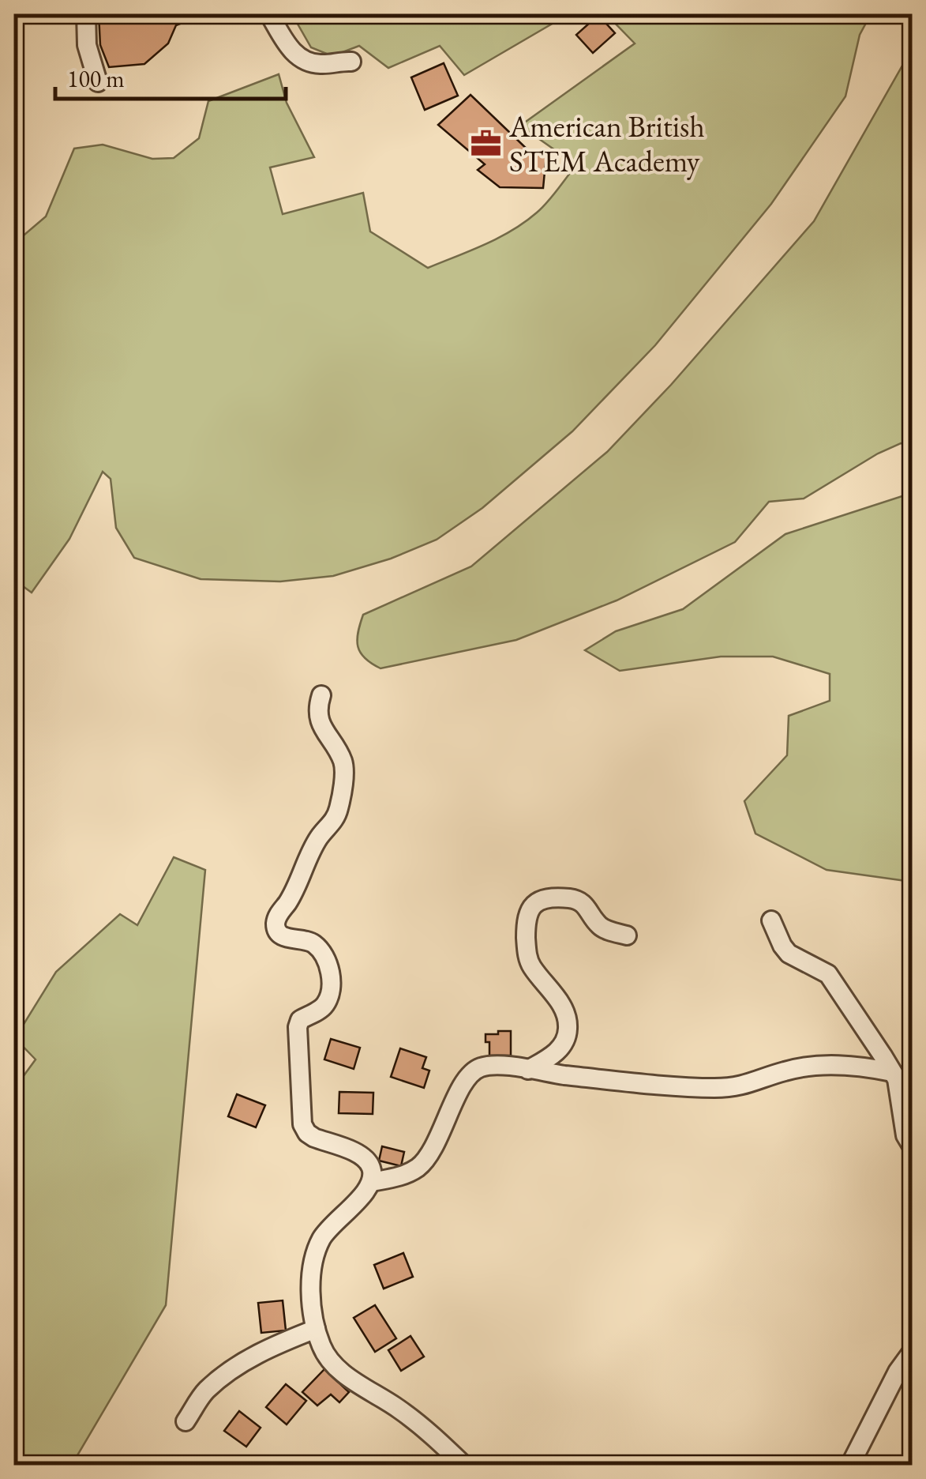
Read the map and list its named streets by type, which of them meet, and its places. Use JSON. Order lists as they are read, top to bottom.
{
  "places": {
    "office": ["American British STEM Academy"]
  },
  "scale_bar": "100 m"
}
